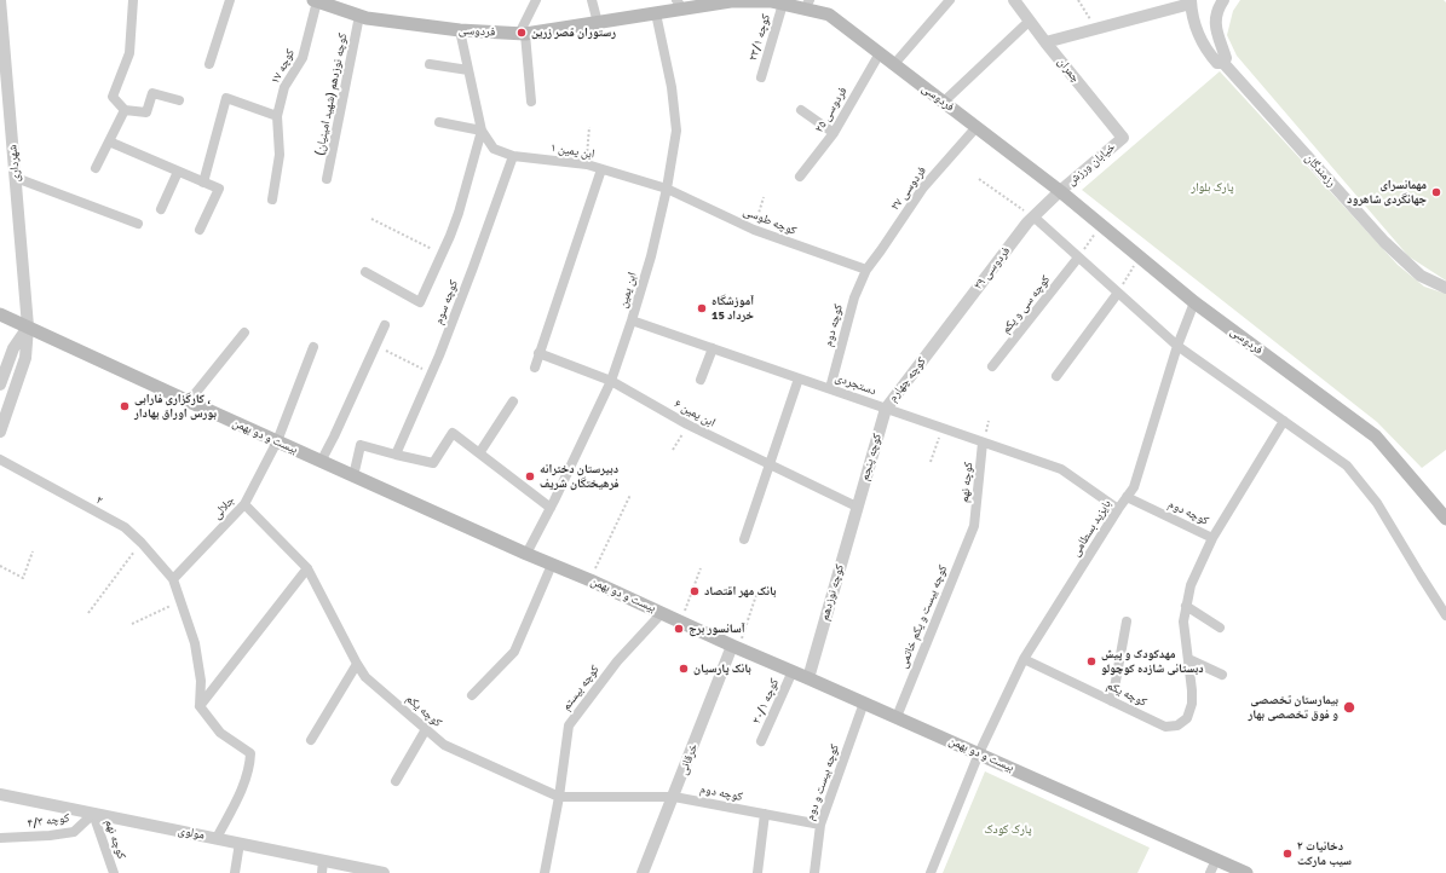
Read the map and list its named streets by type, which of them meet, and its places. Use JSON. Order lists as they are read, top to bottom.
{
  "streets": {
    "main road": ["فردوسی", "بیست و دو بهمن"],
    "street": [
      "کوچه ۲۳/۱",
      "۱۷ کوچه",
      "چمران",
      "کوچه نوزدهم (شهید امینیان)",
      "فردوسی ۲۵",
      "ابن یمین ۱",
      "شهرداری",
      "خیابان ورزش",
      "رزمندگان",
      "فردوسی ۲۷",
      "کوچه طوسی",
      "فردوسی ۲۹",
      "ابن یمین",
      "کوچه سوم",
      "کوچه سی و یکم",
      "کوچه دوم",
      "کوچه چهارم",
      "دستجردی",
      "ابن یمین ۶",
      "کوچه پنجم",
      "کوچه نهم",
      "۲",
      "جلالی",
      "بایزید بسطامی",
      "کوچه نوزدهم",
      "کوچه بیست و یکم خاتمی",
      "کوچه بیستم",
      "کوچه یکم",
      "کوچه ۲۰/۱",
      "خرقانی",
      "کوچه بیست و دوم",
      "کوچه ۴/۳",
      "مولوی"
    ]
  },
  "crossings": [
    ["فردوسی", "کوچه ۲۳/۱"],
    ["فردوسی", "۱۷ کوچه"],
    ["فردوسی", "کوچه نوزدهم (شهید امینیان)"],
    ["فردوسی", "فردوسی ۲۵"],
    ["فردوسی", "خیابان ورزش"],
    ["فردوسی", "فردوسی ۲۷"],
    ["فردوسی", "فردوسی ۲۹"],
    ["فردوسی", "ابن یمین"],
    ["فردوسی", "بایزید بسطامی"],
    ["چمران", "خیابان ورزش"],
    ["ابن یمین ۱", "کوچه طوسی"],
    ["ابن یمین ۱", "ابن یمین"],
    ["ابن یمین ۱", "کوچه سوم"],
    ["شهرداری", "بیست و دو بهمن"],
    ["خیابان ورزش", "فردوسی ۲۹"],
    ["فردوسی ۲۷", "کوچه طوسی"],
    ["فردوسی ۲۷", "کوچه دوم"],
    ["کوچه طوسی", "ابن یمین"],
    ["کوچه طوسی", "کوچه دوم"],
    ["فردوسی ۲۹", "کوچه چهارم"],
    ["ابن یمین", "دستجردی"],
    ["ابن یمین", "ابن یمین ۶"],
    ["ابن یمین", "بیست و دو بهمن"],
    ["کوچه دوم", "دستجردی"],
    ["کوچه دوم", "بایزید بسطامی"],
    ["کوچه دوم", "کوچه یکم"],
    ["کوچه دوم", "خرقانی"],
    ["کوچه دوم", "کوچه بیست و دوم"],
    ["کوچه چهارم", "دستجردی"],
    ["کوچه چهارم", "کوچه پنجم"],
    ["دستجردی", "کوچه پنجم"],
    ["دستجردی", "کوچه نهم"],
    ["دستجردی", "بایزید بسطامی"],
    ["بیست و دو بهمن", "جلالی"],
    ["بیست و دو بهمن", "بایزید بسطامی"],
    ["بیست و دو بهمن", "کوچه نوزدهم"],
    ["بیست و دو بهمن", "کوچه بیست و یکم خاتمی"],
    ["بیست و دو بهمن", "کوچه بیستم"],
    ["بیست و دو بهمن", "کوچه ۲۰/۱"],
    ["بیست و دو بهمن", "خرقانی"],
    ["بیست و دو بهمن", "کوچه بیست و دوم"],
    ["کوچه پنجم", "کوچه نوزدهم"],
    ["کوچه نهم", "کوچه بیست و یکم خاتمی"],
    ["کوچه نهم", "کوچه ۴/۳"],
    ["کوچه نهم", "مولوی"],
    ["۲", "جلالی"],
    ["جلالی", "کوچه یکم"],
    ["بایزید بسطامی", "کوچه یکم"],
    ["کوچه بیستم", "کوچه یکم"],
    ["کوچه یکم", "خرقانی"],
    ["کوچه ۴/۳", "مولوی"]
  ],
  "parks": ["پارک بلوار", "پارک کودک"],
  "places": [
    "رستوران قصر زرین",
    "مهمانسرای جهانگردی شاهرود",
    "آموزشگاه 15 خرداد",
    "کارگزاری فارابی ، بورس اوراق بهادار",
    "دبیرستان دخترانه فرهیختگان شریف",
    "بانک مهر اقتصاد",
    "آسانسور برج",
    "مهدکودک و پیش دبستانی شازده کوچولو",
    "بانک پارسیان",
    "بیمارستان تخصصی و فوق تخصصی بهار",
    "دخانیات ۲ سیب مارکت"
  ]
}
